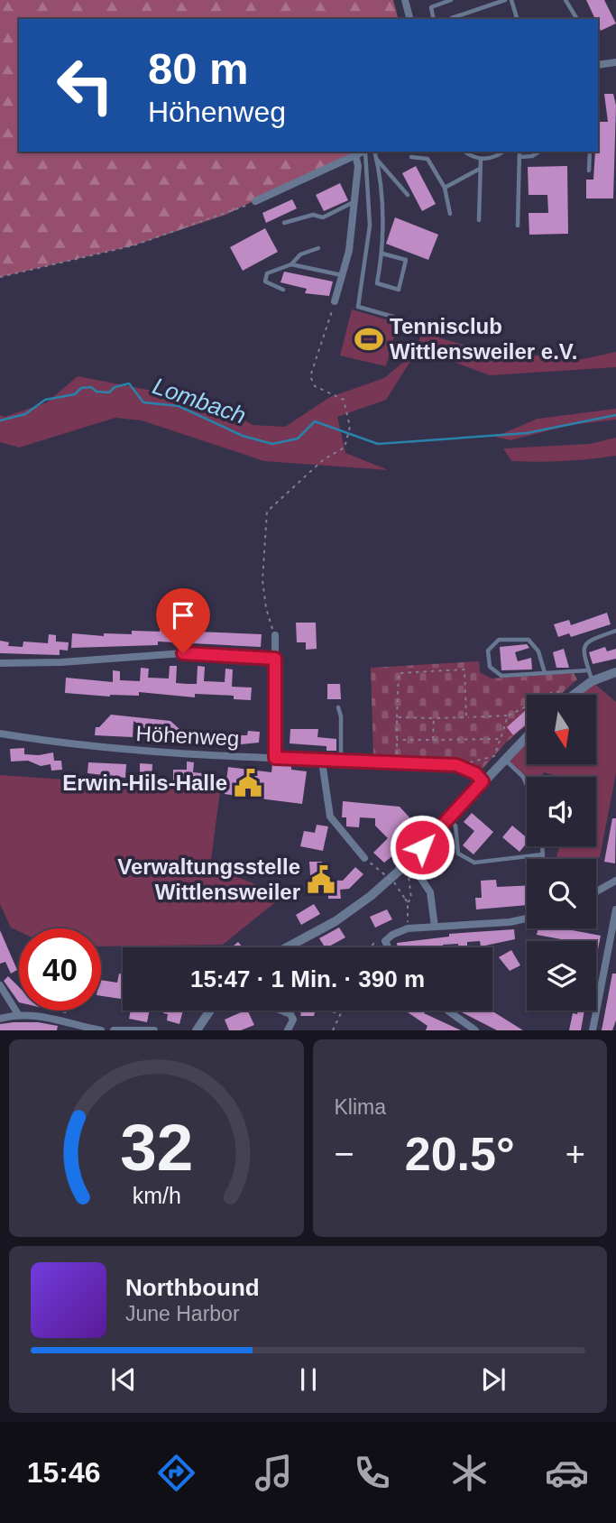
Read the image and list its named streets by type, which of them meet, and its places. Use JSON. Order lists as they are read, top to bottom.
{
  "streets": {
    "street": ["Höhenweg"]
  },
  "water": ["Lombach"],
  "places": {
    "sports": ["Tennisclub Wittlensweiler e.V."],
    "public building": ["Erwin-Hils-Halle", "Verwaltungsstelle Wittlensweiler"]
  },
  "north": "bottom",
  "page": {
    "turn": ["80 m", "Höhenweg"],
    "limit": "40",
    "trip": "15:47 · 1 Min. · 390 m",
    "tile": "Klima",
    "heat": ["−", "20.5°", "+"],
    "song": ["Northbound", "June Harbor"],
    "tabs": "15:46",
    "gauge": ["32", "km/h"]
  }
}
